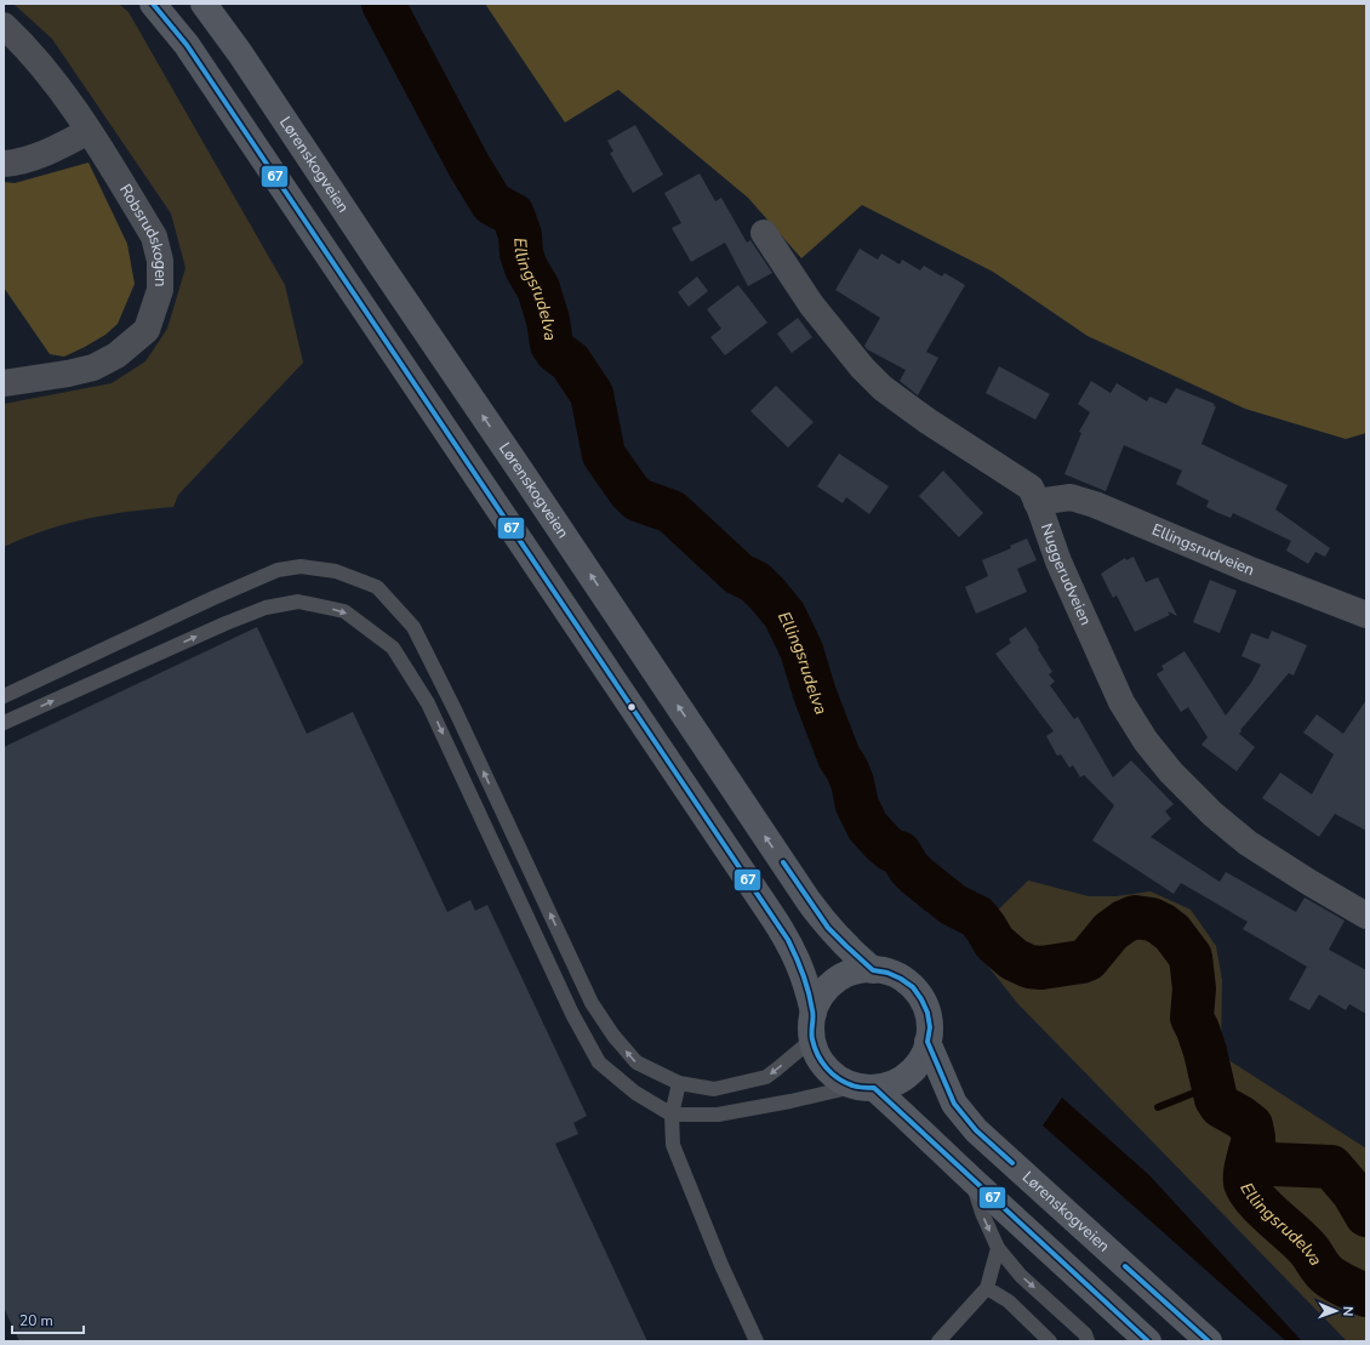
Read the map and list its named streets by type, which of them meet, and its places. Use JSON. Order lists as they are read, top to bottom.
{
  "streets": {
    "highway": ["Lørenskogveien"],
    "street": ["Robsrudskogen", "Ellingsrudveien", "Nuggerudveien"]
  },
  "crossings": [
    ["Ellingsrudveien", "Nuggerudveien"]
  ],
  "water": ["Ellingsrudelva"],
  "lines": ["transit line 67"],
  "scale_bar": "20 m",
  "north": "right"
}
